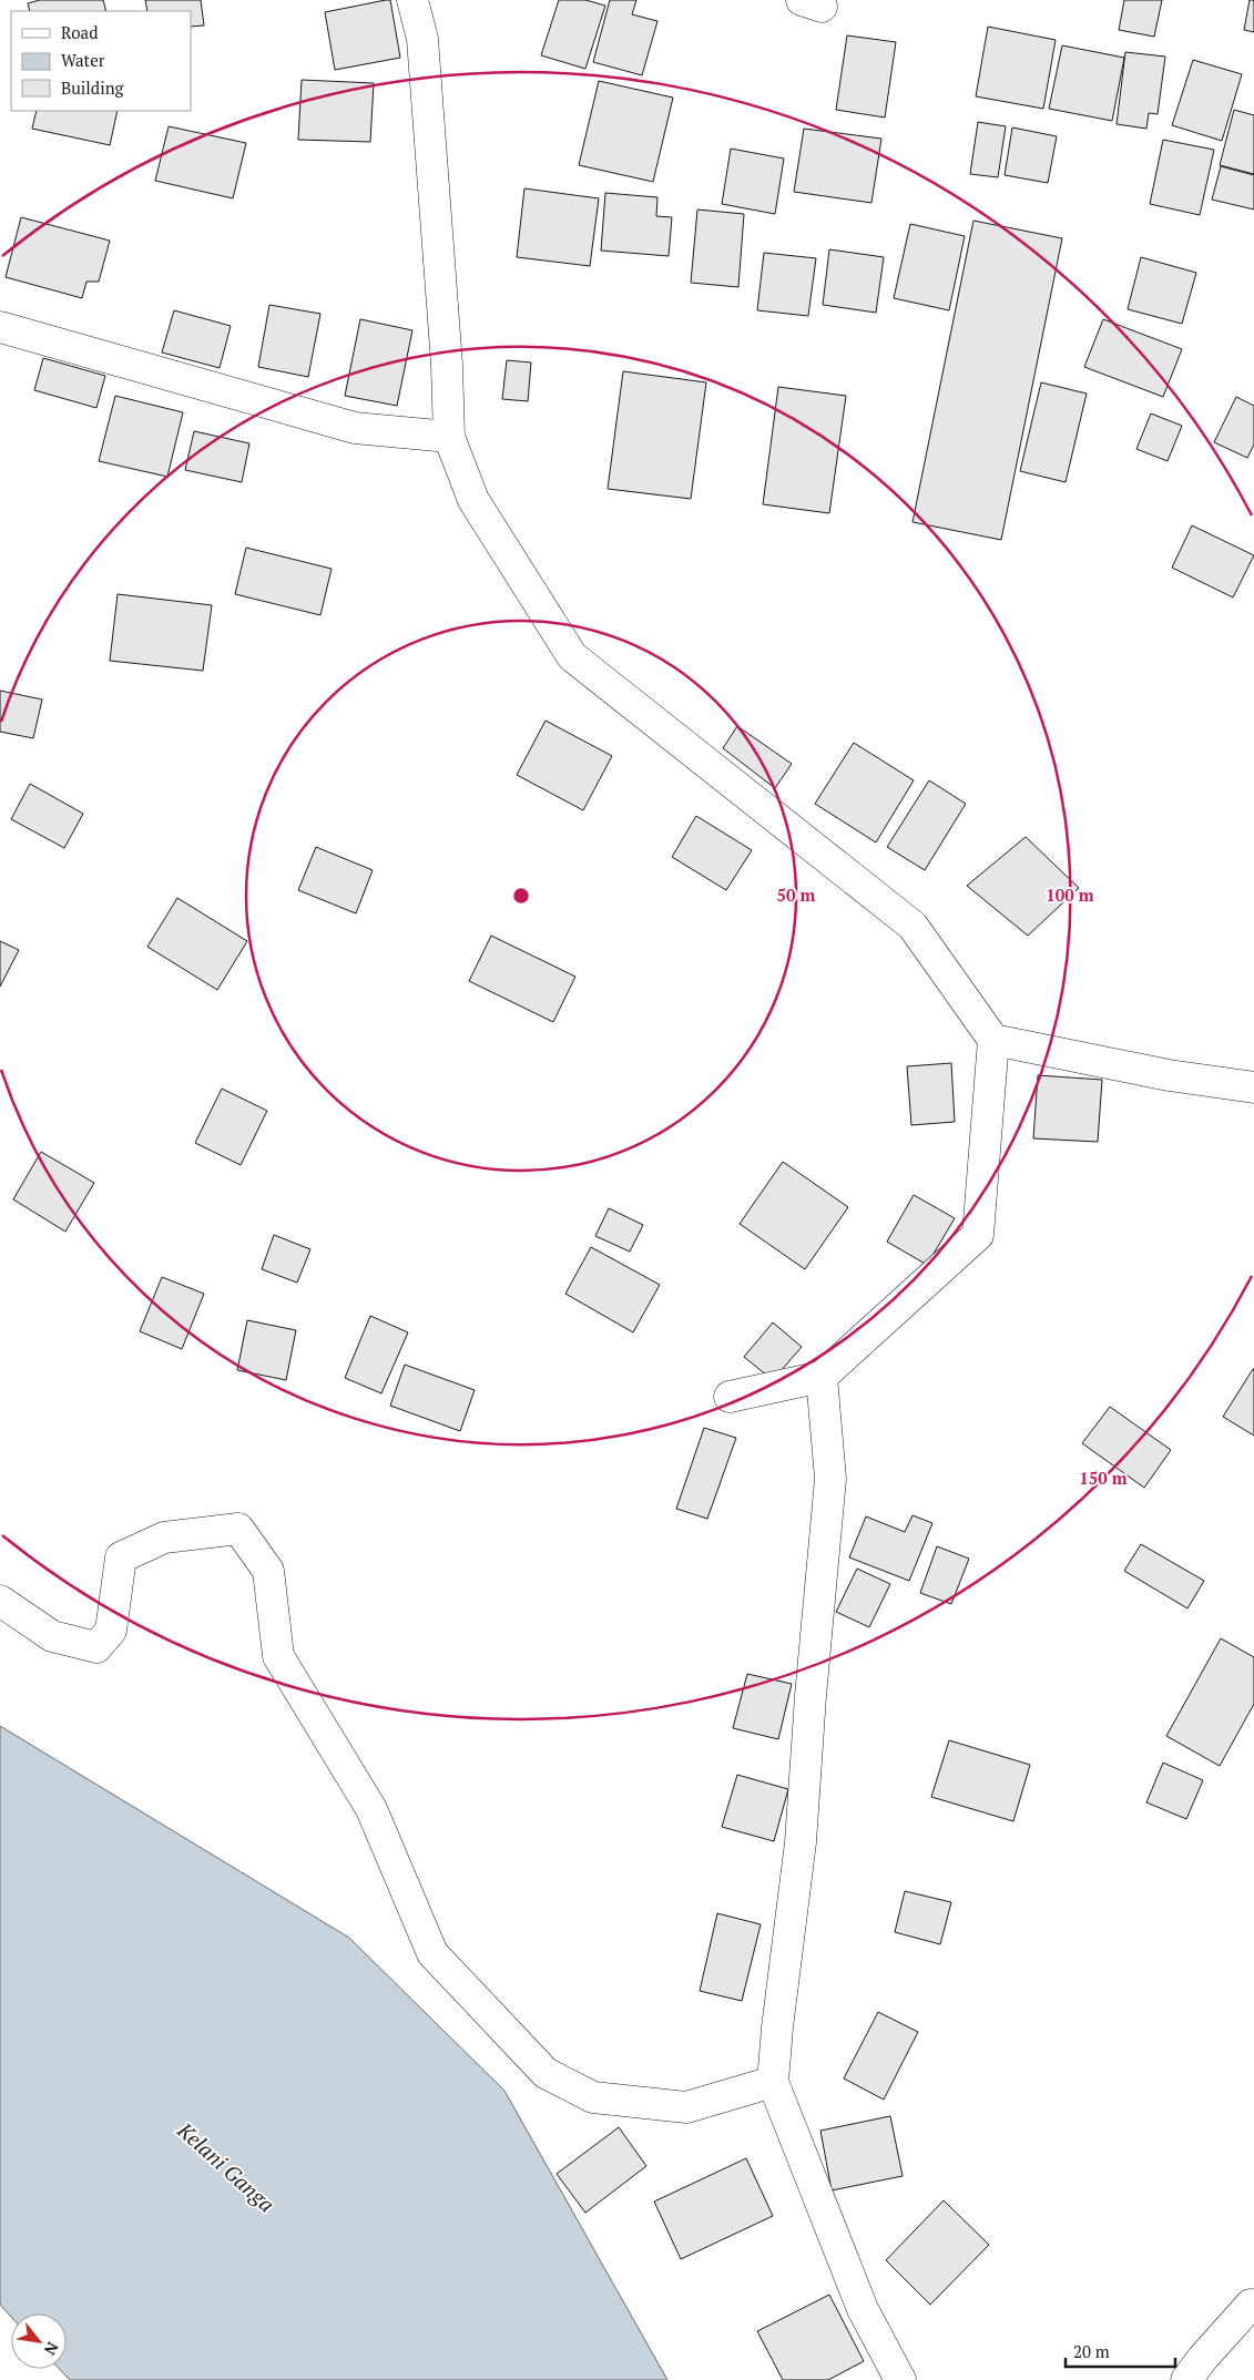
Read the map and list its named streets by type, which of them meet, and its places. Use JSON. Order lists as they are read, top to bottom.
{
  "water": ["Kelani Ganga"],
  "legend": ["Road", "Water", "Building"],
  "scale_bar": "20 m",
  "north": "bottom right",
  "rings": ["50 m", "100 m", "150 m"]
}
